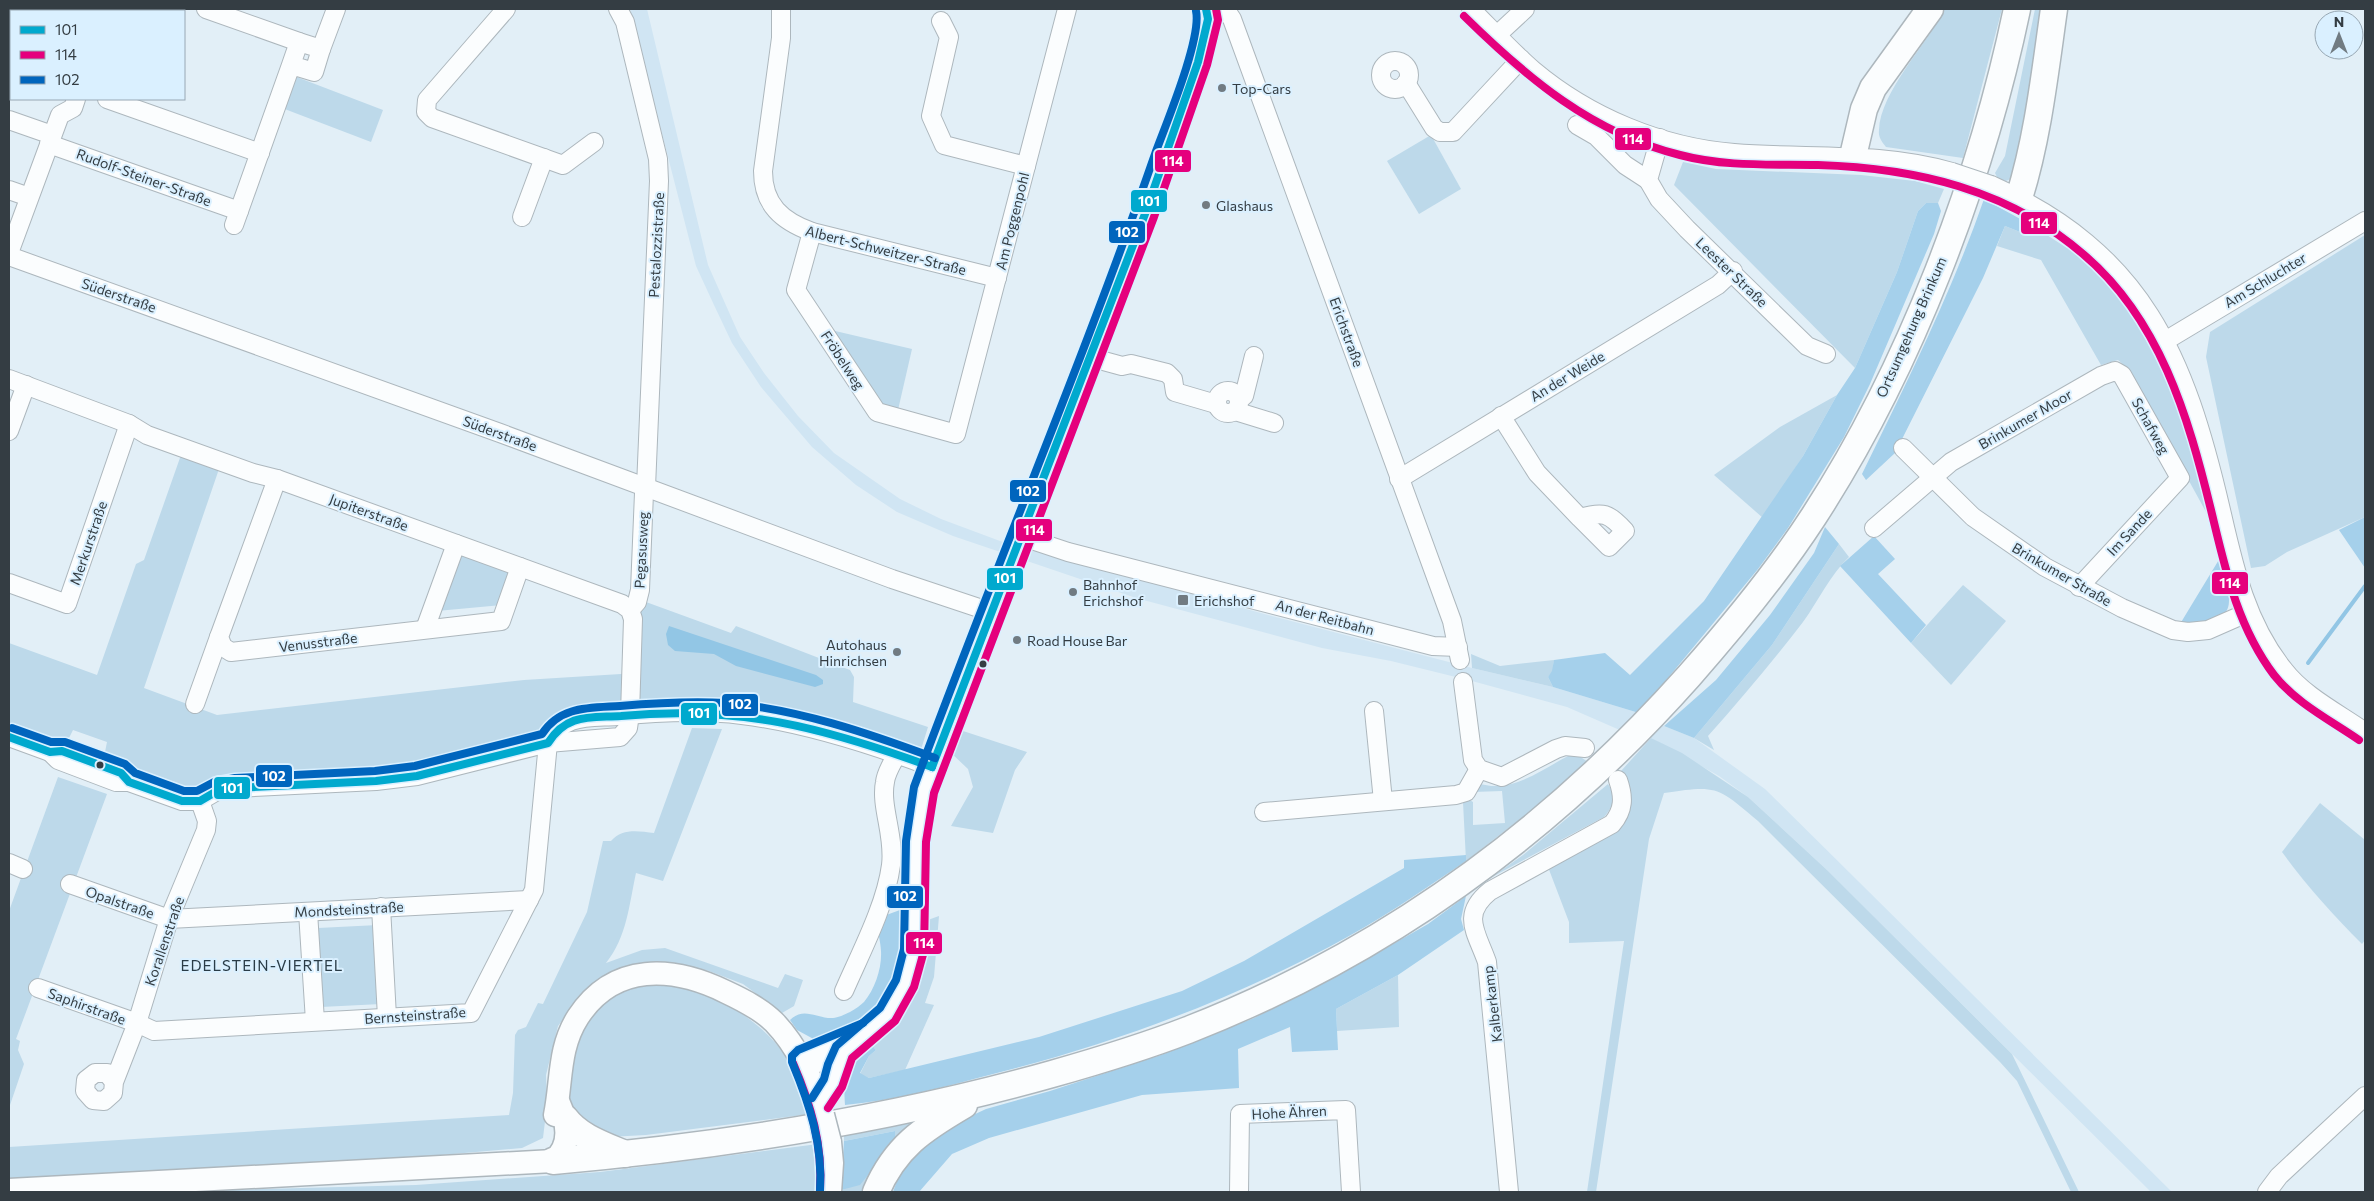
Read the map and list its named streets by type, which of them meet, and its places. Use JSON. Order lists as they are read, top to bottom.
{
  "streets": {
    "highway": ["Ortsumgehung Brinkum"],
    "street": [
      "Rudolf-Steiner-Straße",
      "Am Poggenpohl",
      "Pestalozzistraße",
      "Albert-Schweitzer-Straße",
      "Leester Straße",
      "Am Schluchter",
      "Süderstraße",
      "Erichstraße",
      "Fröbelweg",
      "An der Weide",
      "Brinkumer Moor",
      "Schafweg",
      "Jupiterstraße",
      "Im Sande",
      "Merkurstraße",
      "Pegasusweg",
      "Brinkumer Straße",
      "An der Reitbahn",
      "Venusstraße",
      "Opalstraße",
      "Mondsteinstraße",
      "Korallenstraße",
      "Kalberkamp",
      "Saphirstraße",
      "Bernsteinstraße",
      "Hohe Ähren"
    ]
  },
  "crossings": [
    ["Rudolf-Steiner-Straße", "Süderstraße"],
    ["Am Poggenpohl", "Albert-Schweitzer-Straße"],
    ["Am Poggenpohl", "Fröbelweg"],
    ["Pestalozzistraße", "Süderstraße"],
    ["Pestalozzistraße", "Pegasusweg"],
    ["Albert-Schweitzer-Straße", "Fröbelweg"],
    ["Leester Straße", "An der Weide"],
    ["Süderstraße", "Pegasusweg"],
    ["Erichstraße", "An der Weide"],
    ["Erichstraße", "An der Reitbahn"],
    ["Brinkumer Moor", "Schafweg"],
    ["Brinkumer Moor", "Brinkumer Straße"],
    ["Schafweg", "Im Sande"],
    ["Jupiterstraße", "Merkurstraße"],
    ["Jupiterstraße", "Pegasusweg"],
    ["Jupiterstraße", "Venusstraße"],
    ["Im Sande", "Brinkumer Straße"],
    ["Opalstraße", "Mondsteinstraße"],
    ["Opalstraße", "Korallenstraße"],
    ["Mondsteinstraße", "Korallenstraße"],
    ["Mondsteinstraße", "Bernsteinstraße"],
    ["Korallenstraße", "Saphirstraße"],
    ["Korallenstraße", "Bernsteinstraße"],
    ["Saphirstraße", "Bernsteinstraße"]
  ],
  "districts": ["EDELSTEIN-VIERTEL"],
  "places": {
    "other": [
      "Top-Cars",
      "Glashaus",
      "Bahnhof Erichshof",
      "Road House Bar",
      "Autohaus Hinrichsen"
    ],
    "transit": ["Erichshof"]
  },
  "lines": ["transit line 101", "transit line 114", "transit line 102"],
  "legend": ["101", "114", "102"],
  "north": "top"
}
